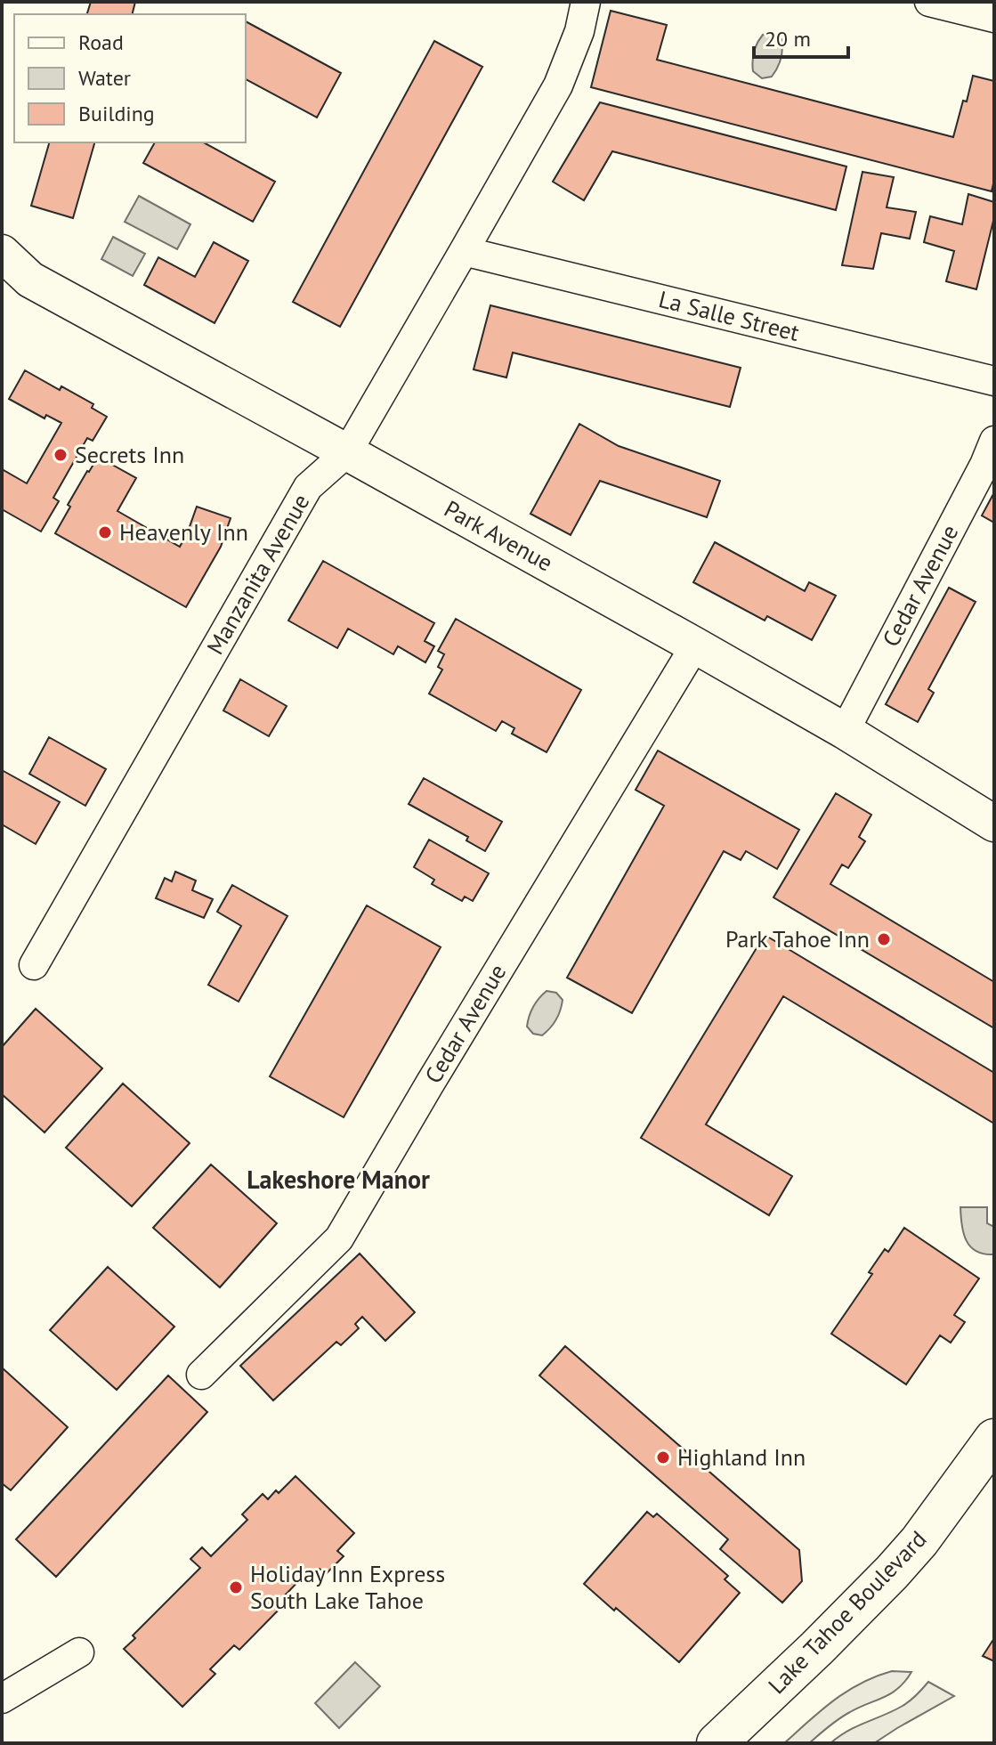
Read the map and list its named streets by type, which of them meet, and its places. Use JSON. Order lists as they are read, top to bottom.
{
  "streets": {
    "highway": ["Lake Tahoe Boulevard"],
    "street": [
      "La Salle Street",
      "Park Avenue",
      "Manzanita Avenue",
      "Cedar Avenue"
    ]
  },
  "crossings": [
    ["La Salle Street", "Manzanita Avenue"],
    ["Park Avenue", "Manzanita Avenue"],
    ["Park Avenue", "Cedar Avenue"]
  ],
  "districts": ["Lakeshore Manor"],
  "places": [
    "Secrets Inn",
    "Heavenly Inn",
    "Park Tahoe Inn",
    "Highland Inn",
    "Holiday Inn Express South Lake Tahoe"
  ],
  "legend": ["Road", "Water", "Building"],
  "scale_bar": "20 m"
}
